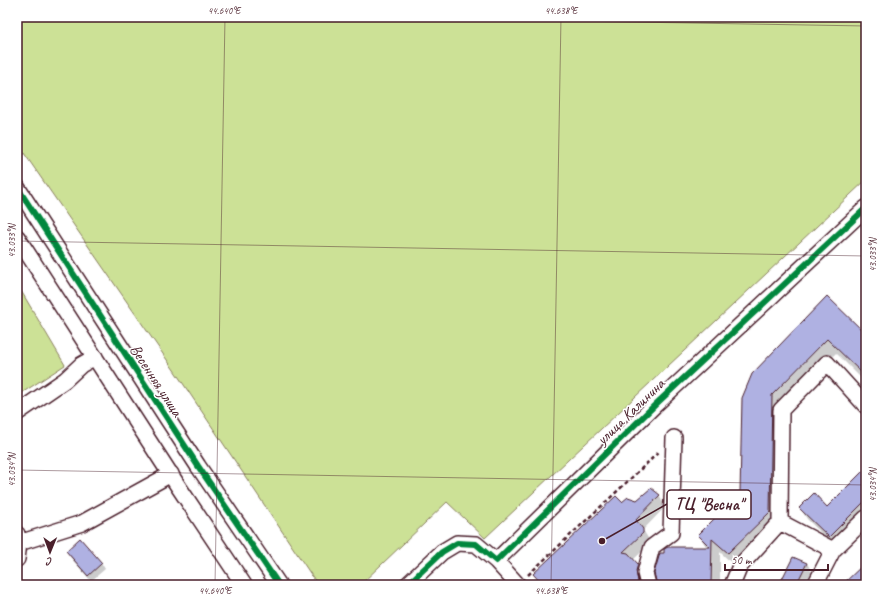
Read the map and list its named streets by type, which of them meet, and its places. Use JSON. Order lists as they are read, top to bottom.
{
  "streets": {
    "street": ["Весенняя улица", "улица Калинина"]
  },
  "places": ["ТЦ \"Весна\""],
  "scale_bar": "50 m",
  "north": "bottom",
  "coordinates": [
    "44.640°E",
    "44.638°E",
    "43.033°N",
    "43.034°N"
  ]
}
